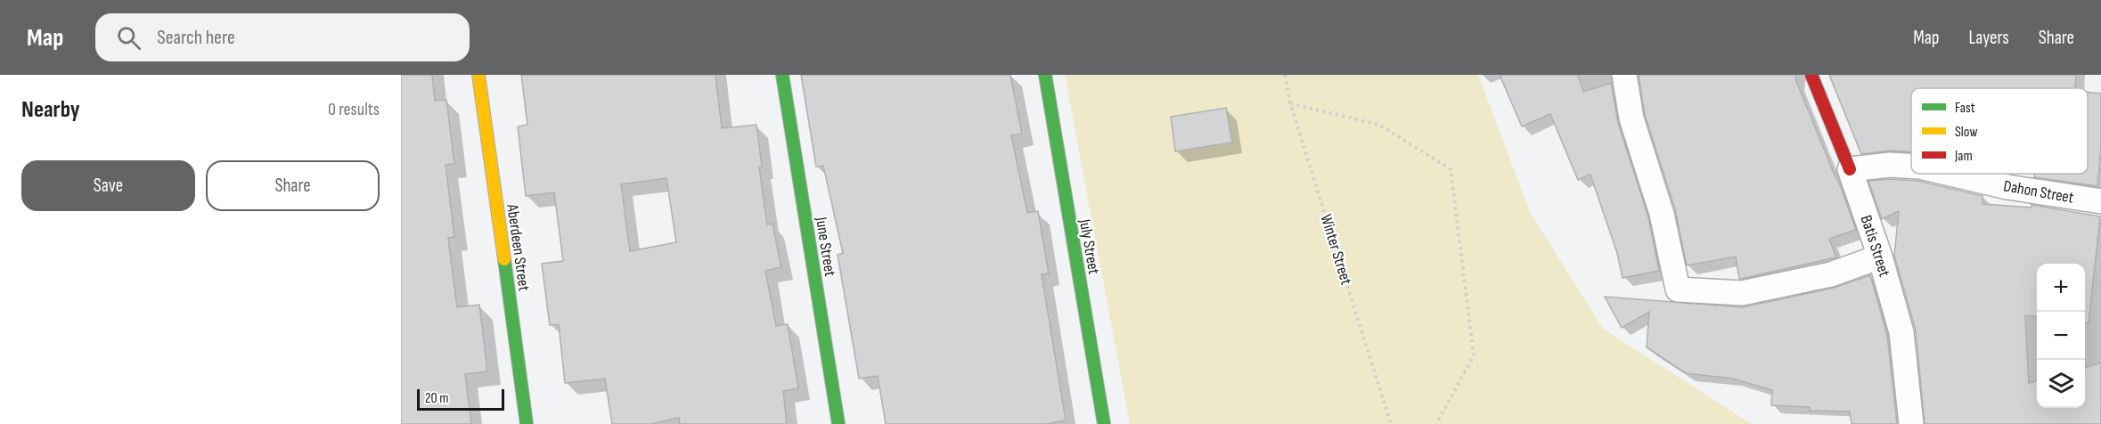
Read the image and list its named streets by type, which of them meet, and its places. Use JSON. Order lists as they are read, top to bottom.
{
  "streets": {
    "street": [
      "Dahon Street",
      "Batis Street",
      "June Street",
      "July Street",
      "Aberdeen Street"
    ],
    "path": ["Winter Street"]
  },
  "crossings": [
    ["Dahon Street", "Batis Street"]
  ],
  "legend": ["Fast", "Slow", "Jam"],
  "scale_bar": "20 m",
  "page": {
    "header": "Map",
    "search": "Search here",
    "nav": ["Map", "Layers", "Share"],
    "heading": ["Nearby", "0 results"],
    "buttons": ["Save", "Share"],
    "map_buttons": ["+", "−"],
    "scale": "20 m"
  }
}
